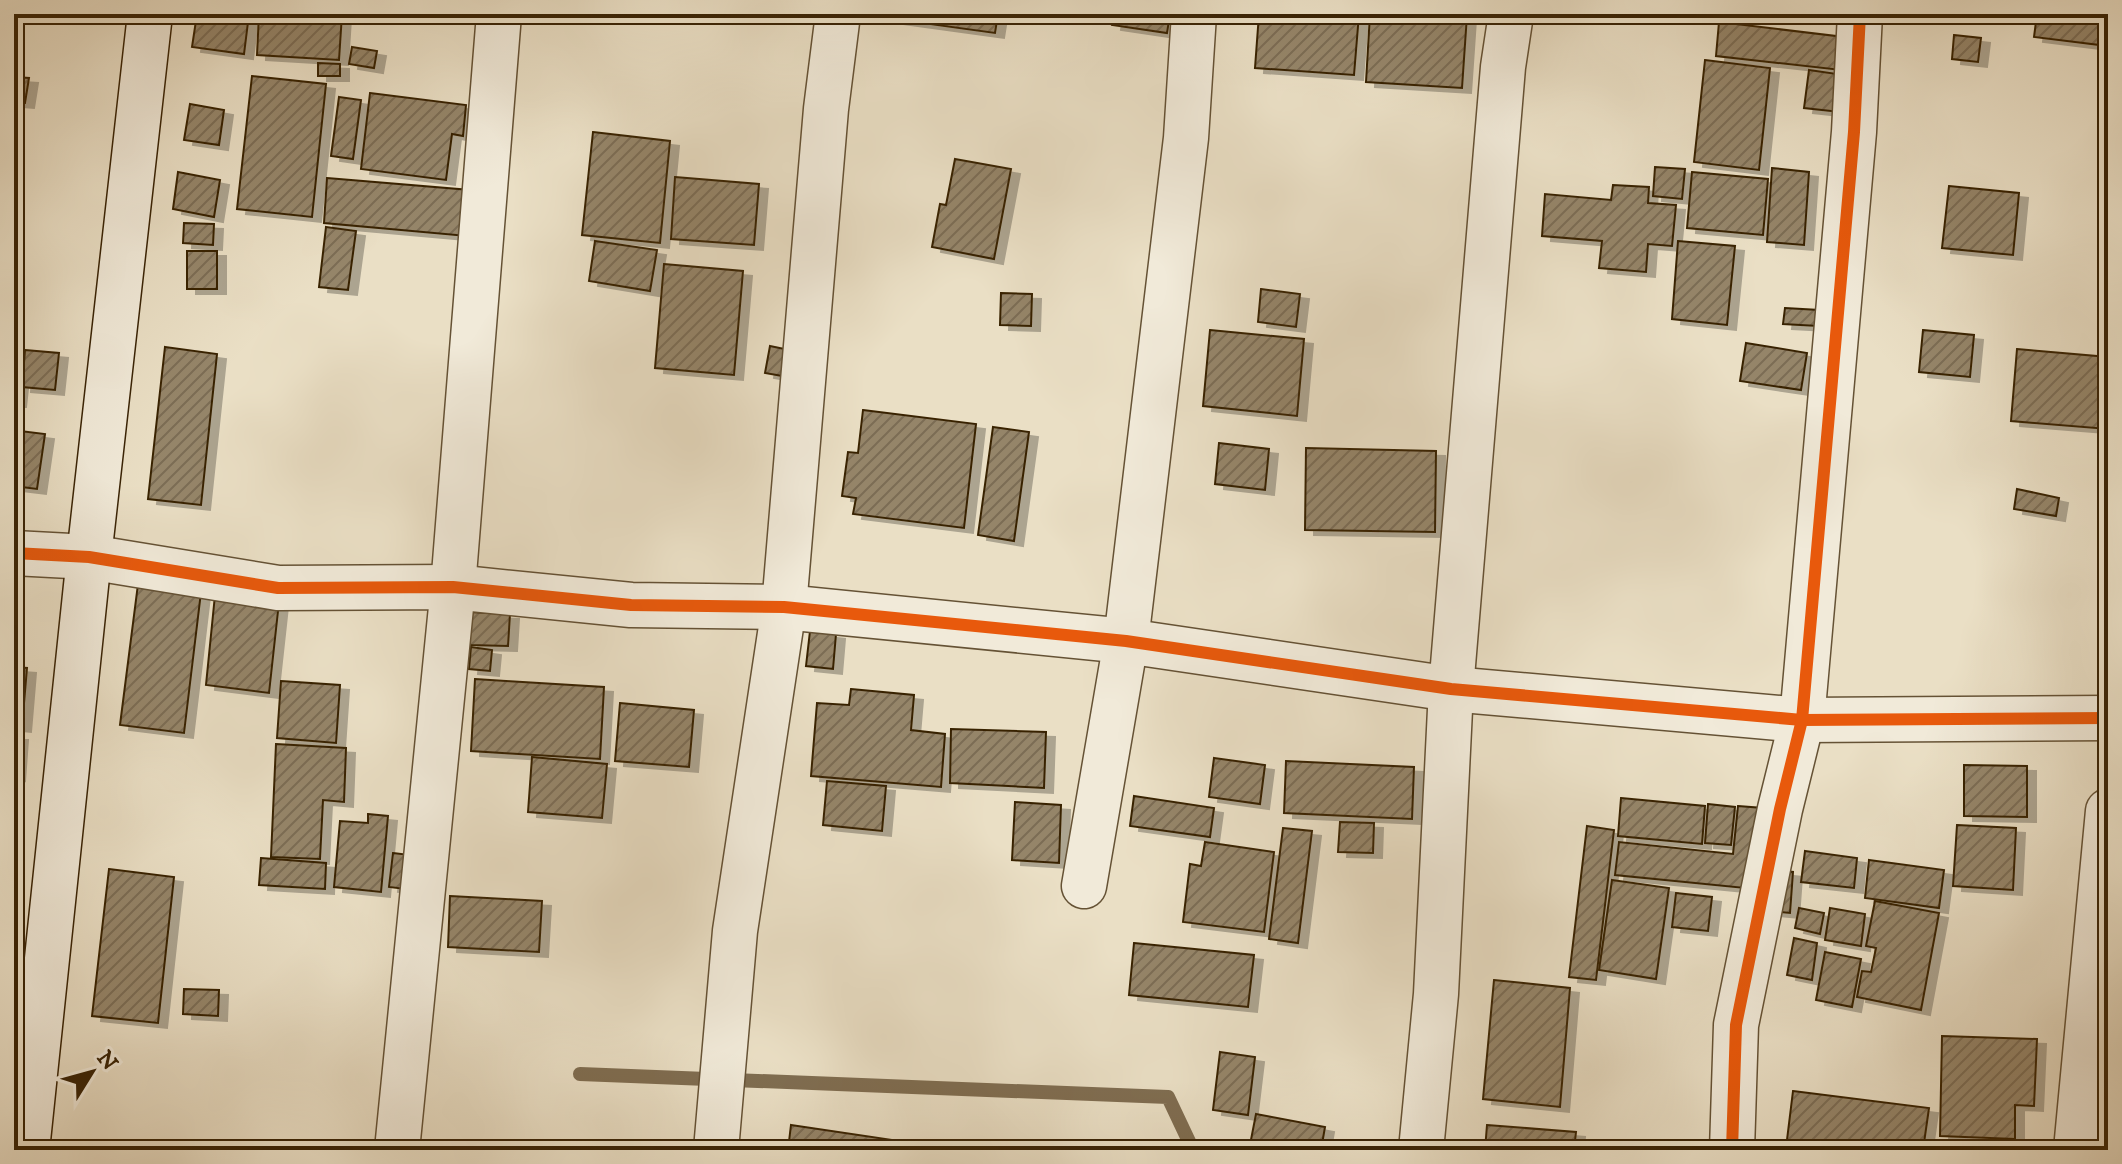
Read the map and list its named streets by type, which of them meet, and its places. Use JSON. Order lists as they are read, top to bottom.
{
  "north": "top right"
}
